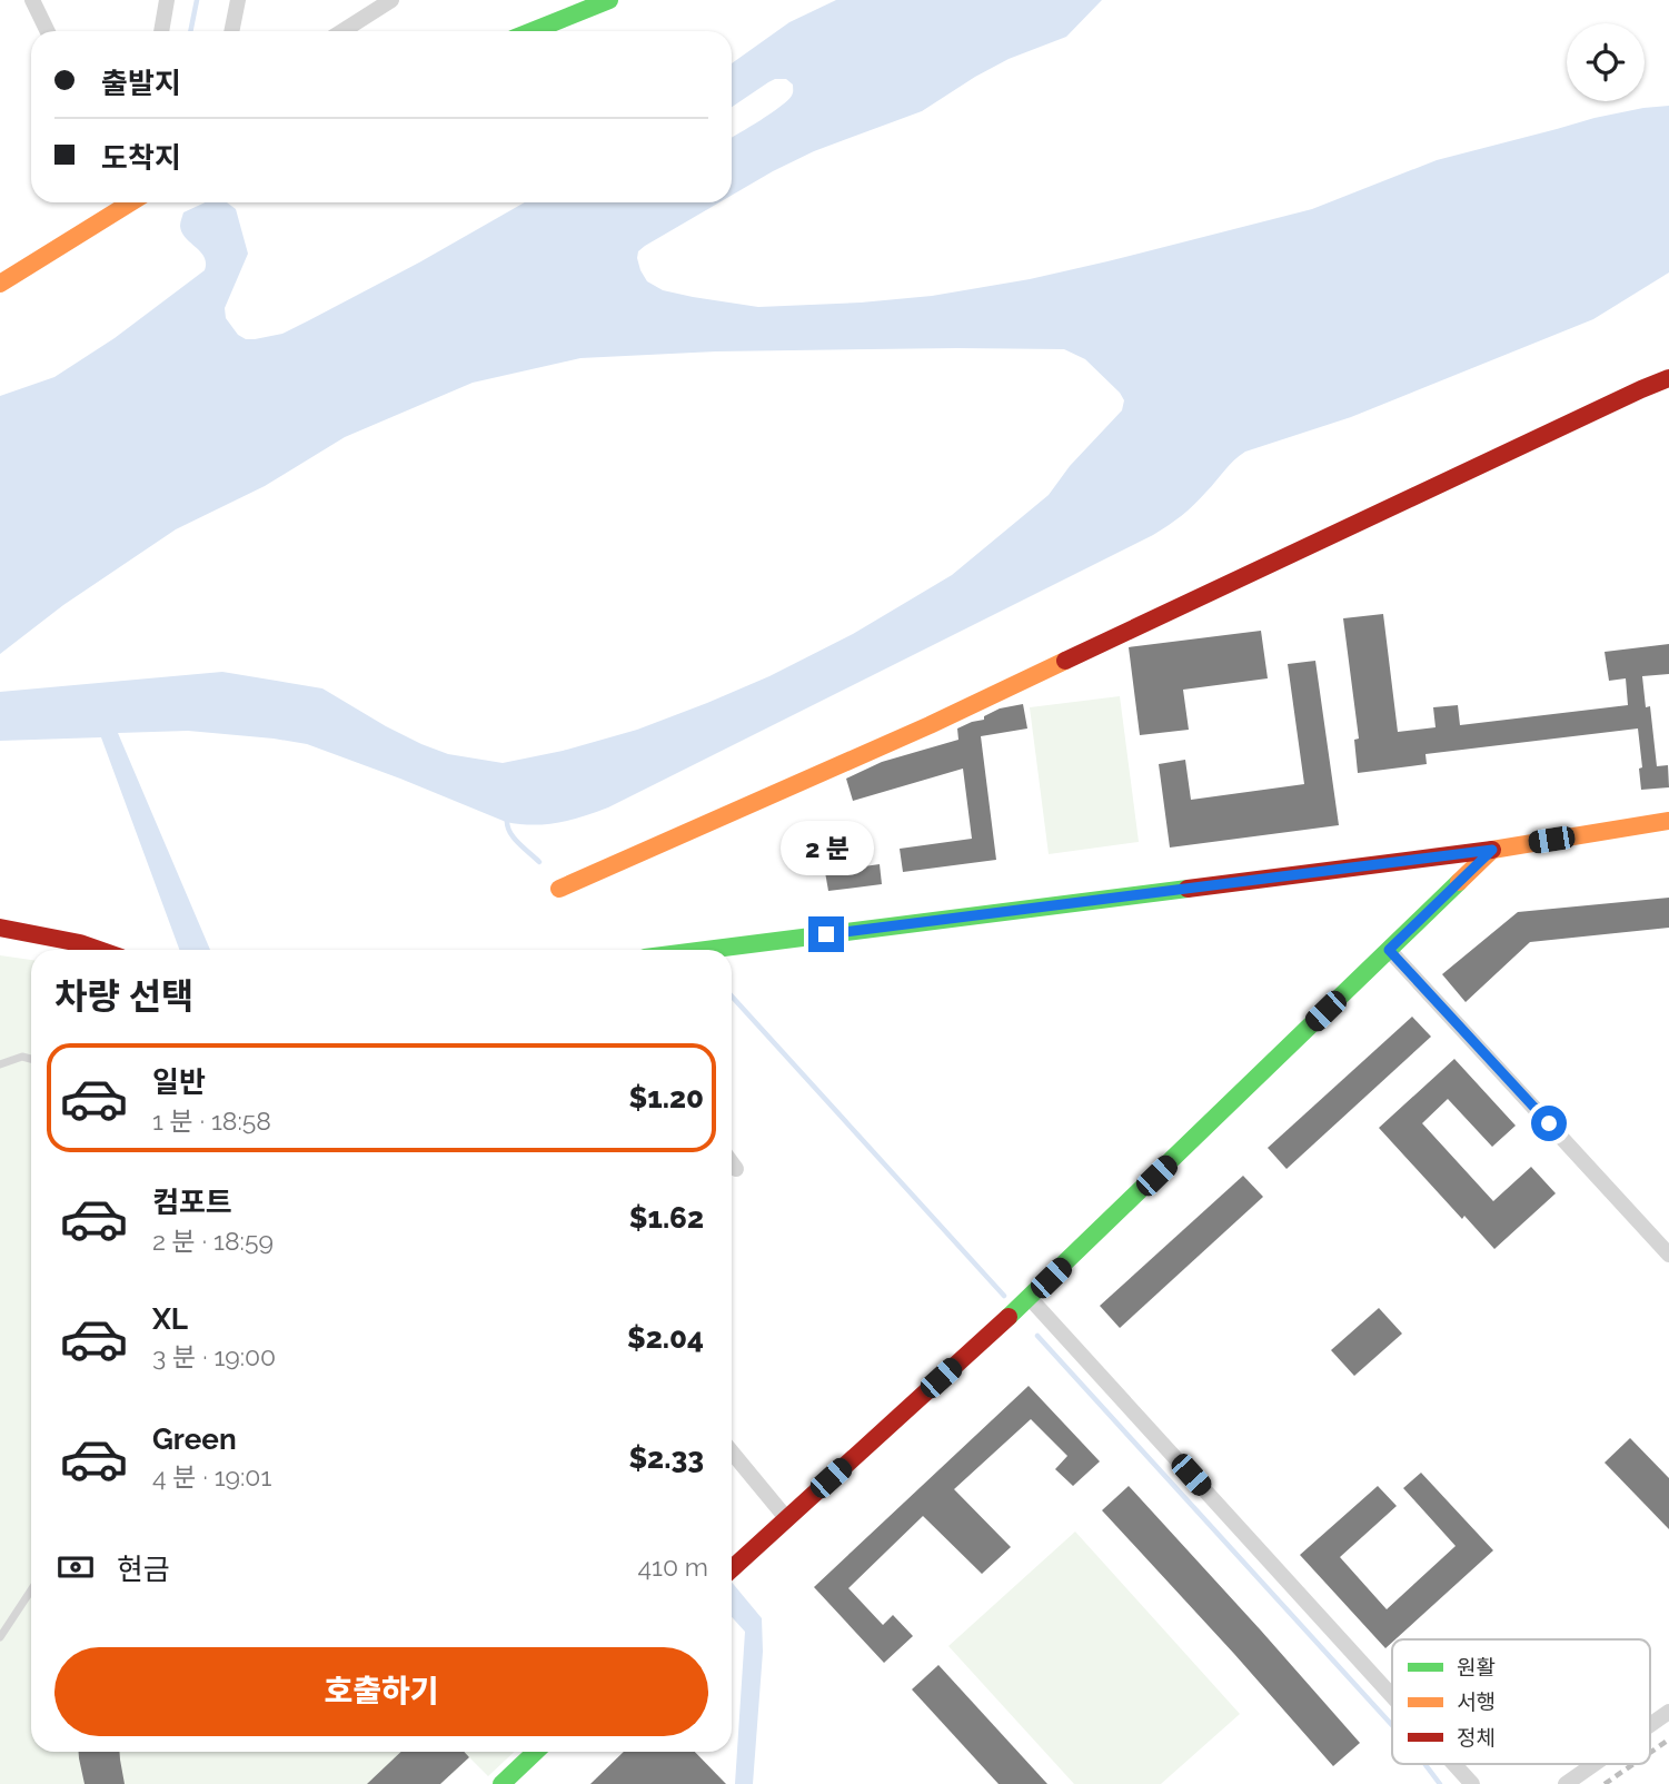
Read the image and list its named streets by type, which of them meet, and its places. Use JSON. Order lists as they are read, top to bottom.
{
  "legend": ["원활", "서행", "정체"],
  "page": {
    "banner": ["출발지", "도착지"],
    "bubble": "2 분",
    "heading": "차량 선택",
    "list": [
      {
        "name": "일반",
        "note": "1 분 · 18:58",
        "value": "$1.20"
      },
      {
        "name": "컴포트",
        "note": "2 분 · 18:59",
        "value": "$1.62"
      },
      {
        "name": "XL",
        "note": "3 분 · 19:00",
        "value": "$2.04"
      },
      {
        "name": "Green",
        "note": "4 분 · 19:01",
        "value": "$2.33"
      }
    ],
    "pay": ["현금", "410 m"],
    "buttons": "호출하기"
  }
}
